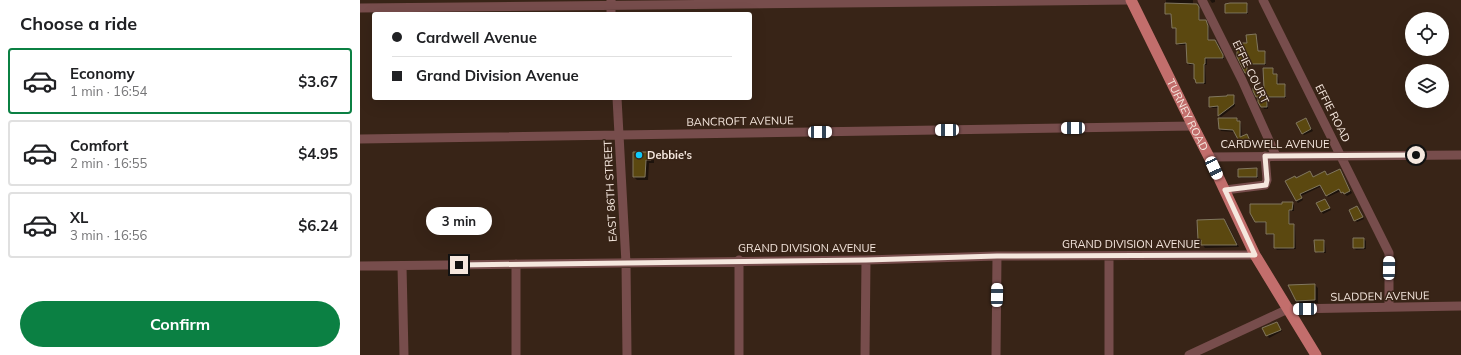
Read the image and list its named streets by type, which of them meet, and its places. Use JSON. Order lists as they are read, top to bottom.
{
  "streets": {
    "main road": ["TURNEY ROAD"],
    "street": [
      "EFFIE COURT",
      "EFFIE ROAD",
      "BANCROFT AVENUE",
      "CARDWELL AVENUE",
      "EAST 86TH STREET",
      "GRAND DIVISION AVENUE",
      "SLADDEN AVENUE"
    ]
  },
  "crossings": [
    ["EFFIE COURT", "CARDWELL AVENUE"],
    ["EFFIE ROAD", "CARDWELL AVENUE"],
    ["EFFIE ROAD", "SLADDEN AVENUE"],
    ["TURNEY ROAD", "BANCROFT AVENUE"],
    ["TURNEY ROAD", "CARDWELL AVENUE"],
    ["TURNEY ROAD", "GRAND DIVISION AVENUE"],
    ["TURNEY ROAD", "SLADDEN AVENUE"],
    ["BANCROFT AVENUE", "EAST 86TH STREET"],
    ["EAST 86TH STREET", "GRAND DIVISION AVENUE"]
  ],
  "places": ["Debbie's"],
  "page": {
    "heading": "Choose a ride",
    "banner": ["Cardwell Avenue", "Grand Division Avenue"],
    "list": [
      {
        "name": "Economy",
        "note": "1 min · 16:54",
        "value": "$3.67"
      },
      {
        "name": "Comfort",
        "note": "2 min · 16:55",
        "value": "$4.95"
      },
      {
        "name": "XL",
        "note": "3 min · 16:56",
        "value": "$6.24"
      }
    ],
    "bubble": "3 min",
    "buttons": "Confirm"
  }
}
